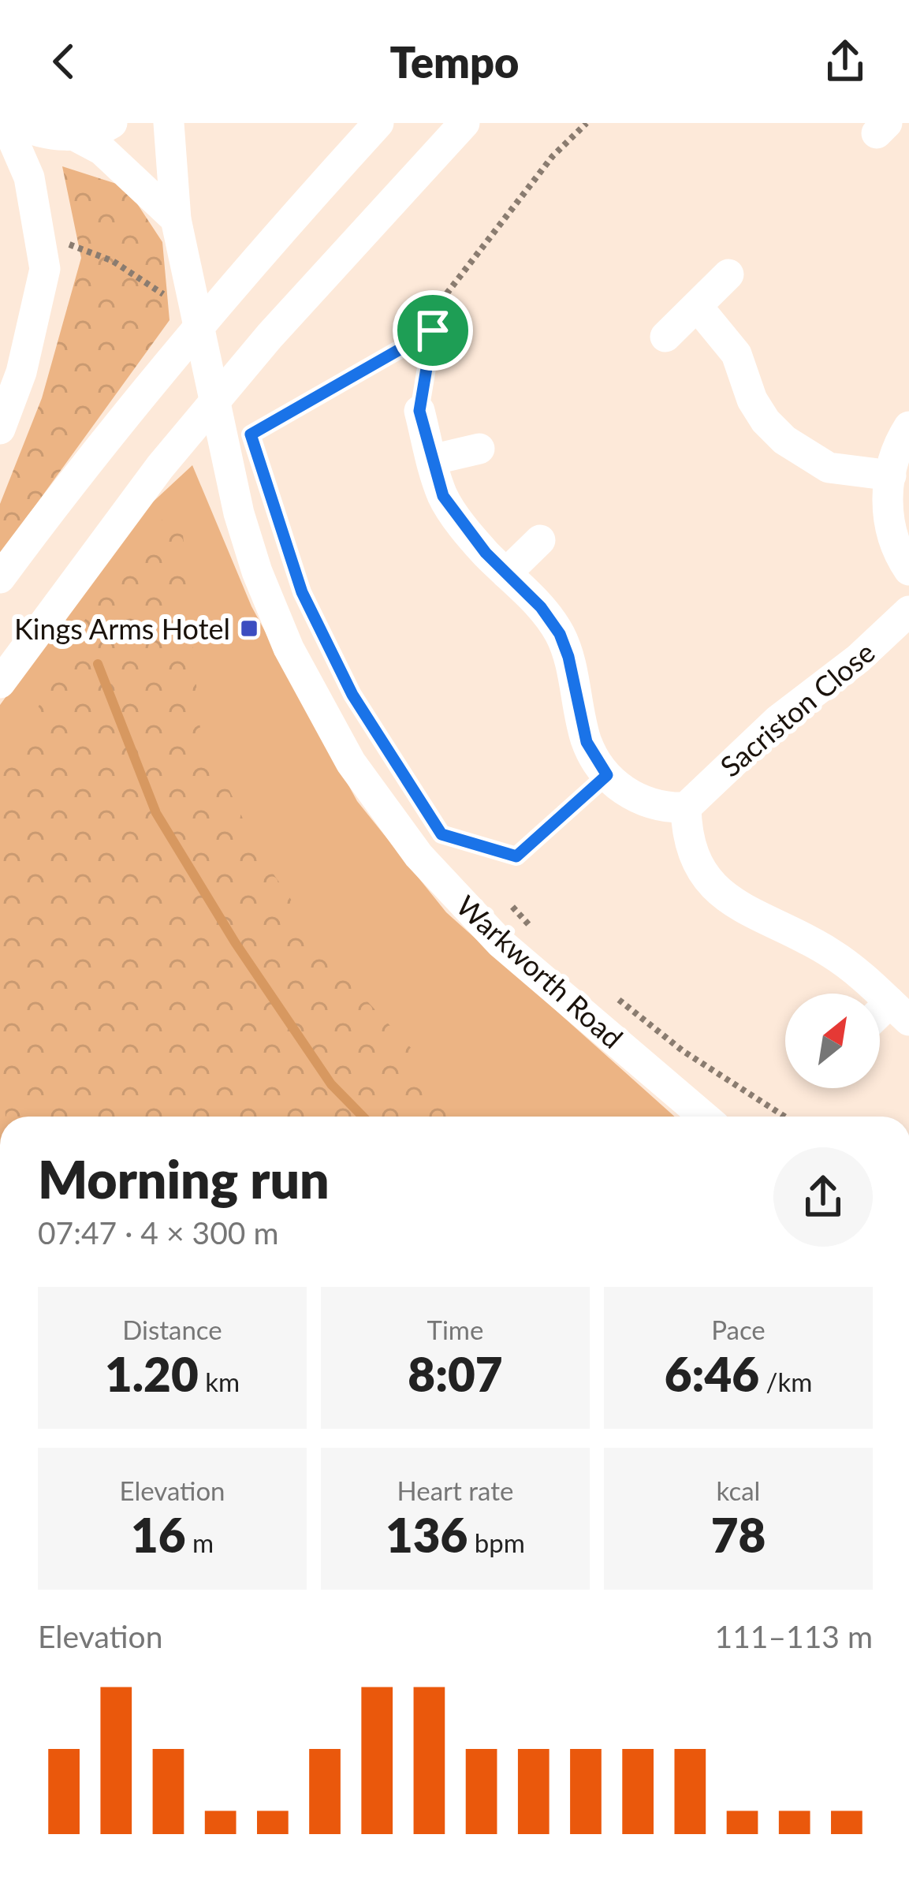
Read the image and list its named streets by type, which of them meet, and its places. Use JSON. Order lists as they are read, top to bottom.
{
  "streets": {
    "street": ["Sacriston Close", "Warkworth Road"]
  },
  "places": {
    "transit": ["Kings Arms Hotel"]
  },
  "north": "top right",
  "page": {
    "header": "Tempo",
    "heading": ["Morning run", "07:47 · 4 × 300 m"],
    "stats": [
      ["Distance", "1.20 km"],
      ["Time", "8:07"],
      ["Pace", "6:46 /km"],
      ["Elevation", "16 m"],
      ["Heart rate", "136 bpm"],
      ["kcal", "78"]
    ],
    "chart": ["Elevation", "111–113 m"]
  }
}
